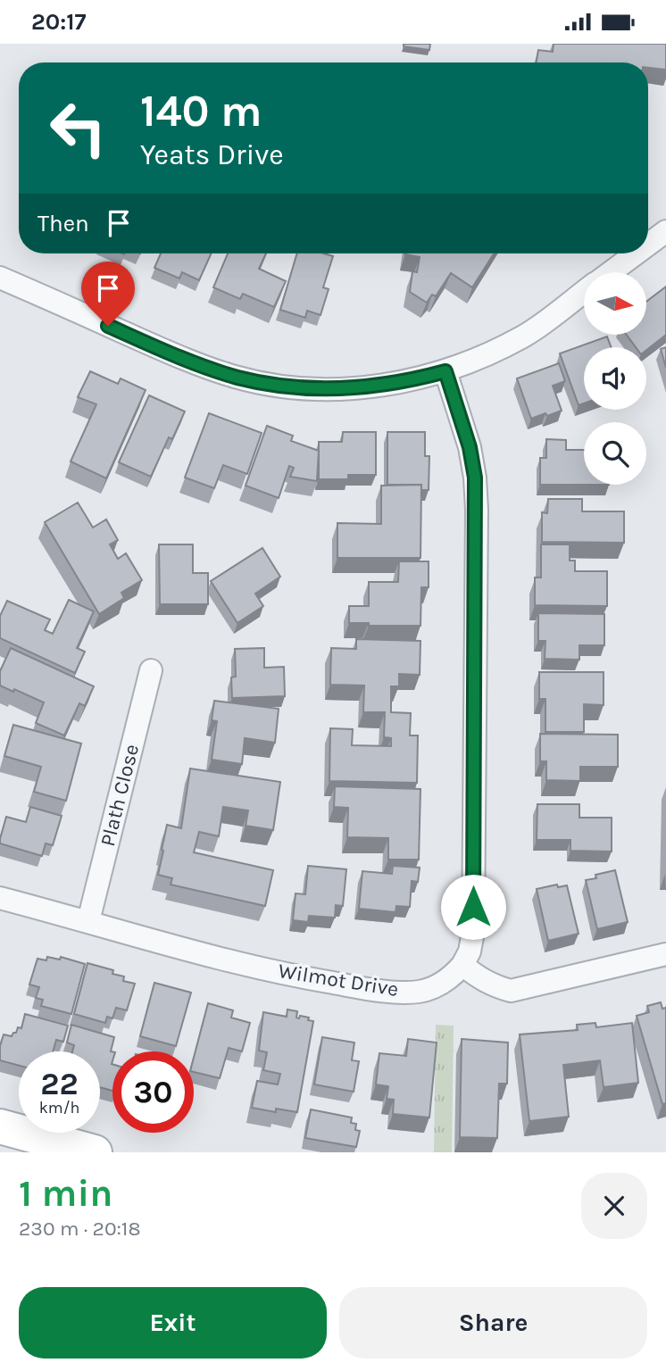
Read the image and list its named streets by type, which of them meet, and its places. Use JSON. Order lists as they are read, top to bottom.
{
  "streets": {
    "street": ["Plath Close", "Wilmot Drive"]
  },
  "crossings": [
    ["Plath Close", "Wilmot Drive"]
  ],
  "north": "right",
  "page": {
    "status": "20:17",
    "turn": ["140 m", "Yeats Drive"],
    "then": "Then",
    "speed": "22 km/h",
    "limit": "30",
    "heading": ["1 min", "230 m · 20:18"],
    "buttons": ["Exit", "Share"]
  }
}
